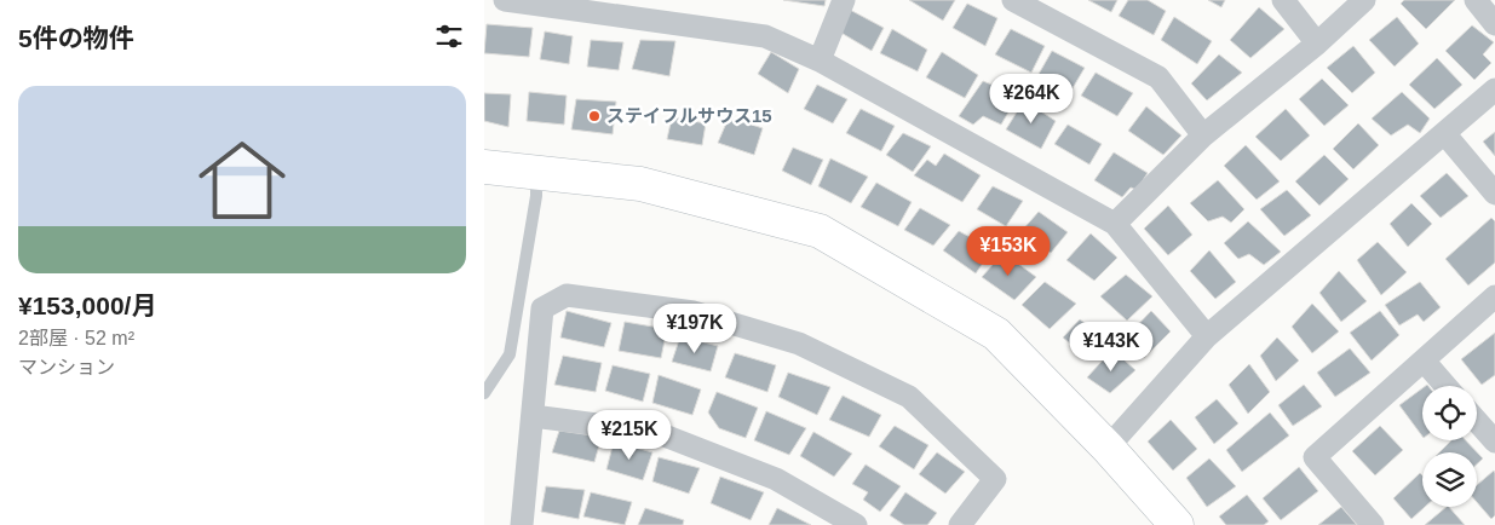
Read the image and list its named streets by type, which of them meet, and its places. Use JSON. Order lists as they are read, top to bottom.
{
  "places": ["ステイフルサウス15"],
  "page": {
    "heading": "5件の物件",
    "list": [
      {
        "name": "¥153,000/月",
        "note": "2部屋 · 52 m² · マンション"
      }
    ],
    "price": [
      "¥264K",
      "¥153K",
      "¥197K",
      "¥143K",
      "¥215K"
    ]
  }
}
